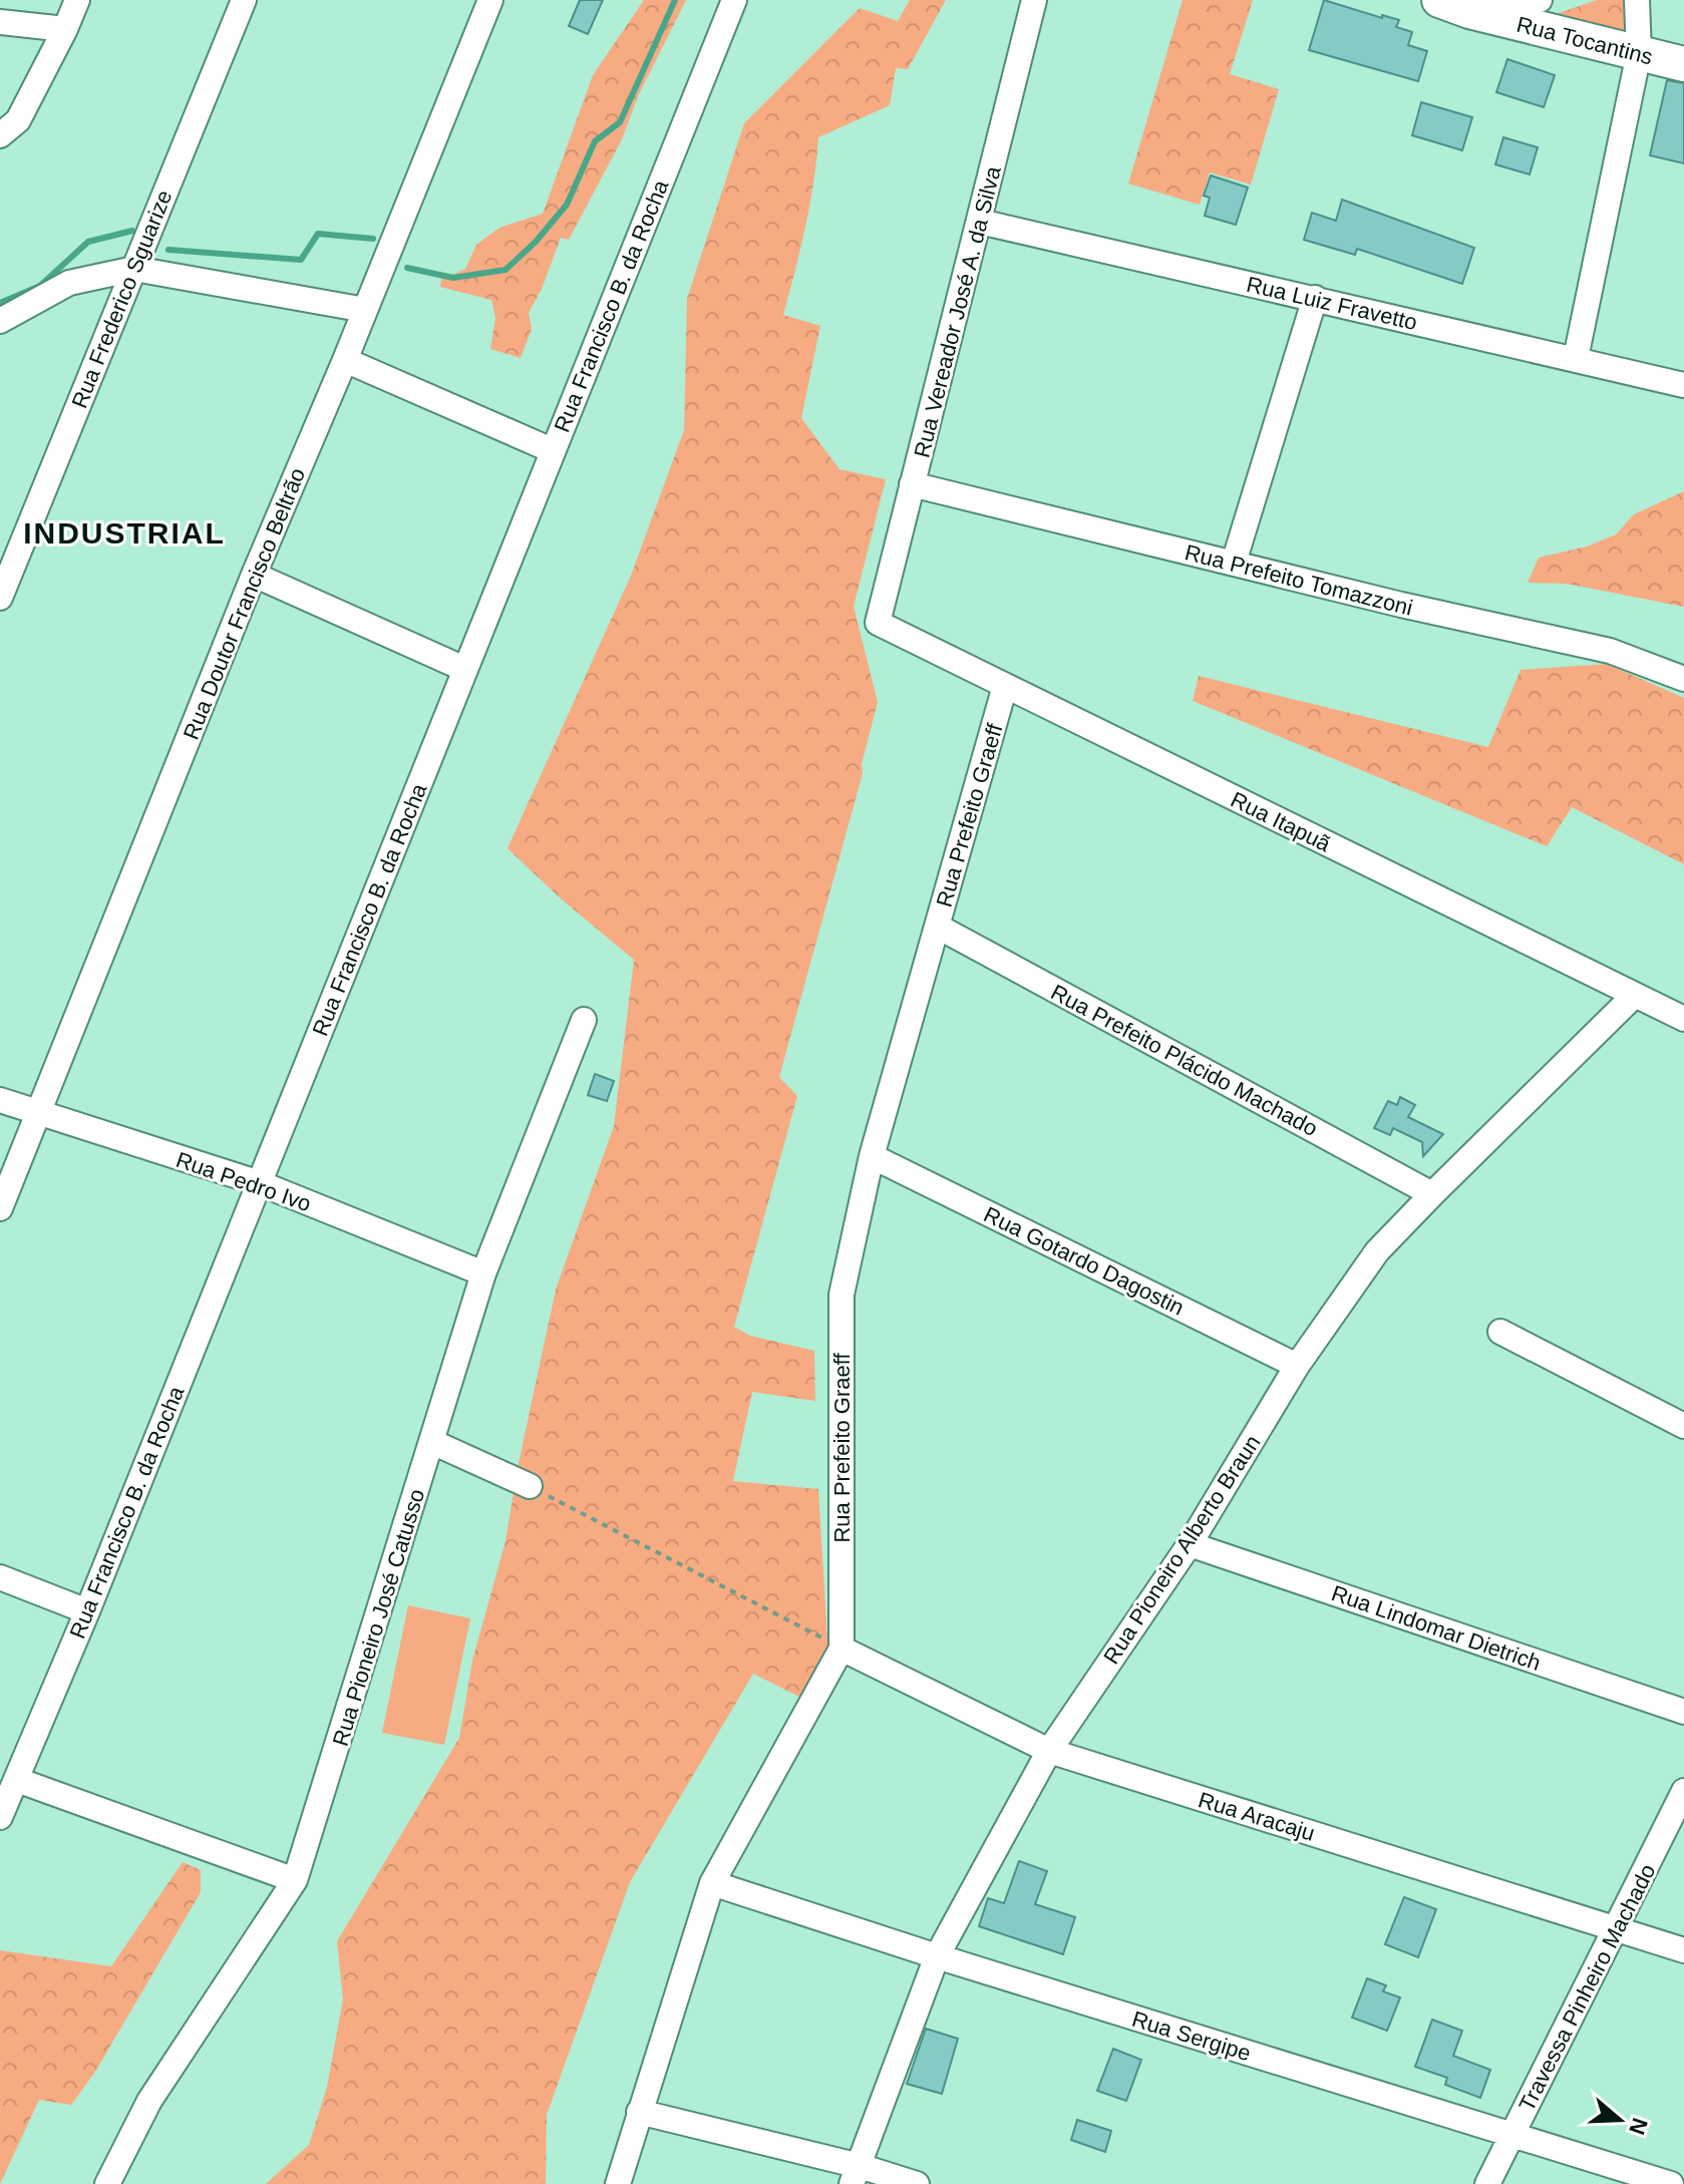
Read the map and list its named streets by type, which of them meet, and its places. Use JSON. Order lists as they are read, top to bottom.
{
  "streets": {
    "main road": ["Rua Tocantins"],
    "street": [
      "Rua Frederico Sguarize",
      "Rua Luiz Fravetto",
      "Rua Francisco B. da Rocha",
      "Rua Vereador José A. da Silva",
      "Rua Prefeito Tomazzoni",
      "Rua Doutor Francisco Beltrão",
      "Rua Prefeito Graeff",
      "Rua Itapuã",
      "Rua Prefeito Plácido Machado",
      "Rua Pedro Ivo",
      "Rua Gotardo Dagostin",
      "Rua Pioneiro Alberto Braun",
      "Rua Pioneiro José Catusso",
      "Rua Lindomar Dietrich",
      "Rua Aracaju",
      "Travessa Pinheiro Machado",
      "Rua Sergipe"
    ]
  },
  "crossings": [
    ["Rua Luiz Fravetto", "Rua Vereador José A. da Silva"],
    ["Rua Francisco B. da Rocha", "Rua Pedro Ivo"],
    ["Rua Vereador José A. da Silva", "Rua Prefeito Tomazzoni"],
    ["Rua Vereador José A. da Silva", "Rua Itapuã"],
    ["Rua Doutor Francisco Beltrão", "Rua Pedro Ivo"],
    ["Rua Prefeito Graeff", "Rua Itapuã"],
    ["Rua Prefeito Graeff", "Rua Prefeito Plácido Machado"],
    ["Rua Prefeito Graeff", "Rua Gotardo Dagostin"],
    ["Rua Prefeito Graeff", "Rua Aracaju"],
    ["Rua Prefeito Graeff", "Rua Sergipe"],
    ["Rua Itapuã", "Rua Pioneiro Alberto Braun"],
    ["Rua Prefeito Plácido Machado", "Rua Pioneiro Alberto Braun"],
    ["Rua Pedro Ivo", "Rua Pioneiro José Catusso"],
    ["Rua Gotardo Dagostin", "Rua Pioneiro Alberto Braun"],
    ["Rua Pioneiro Alberto Braun", "Rua Lindomar Dietrich"],
    ["Rua Pioneiro Alberto Braun", "Rua Aracaju"],
    ["Rua Pioneiro Alberto Braun", "Rua Sergipe"],
    ["Rua Aracaju", "Travessa Pinheiro Machado"],
    ["Travessa Pinheiro Machado", "Rua Sergipe"]
  ],
  "districts": ["INDUSTRIAL"],
  "north": "right"
}
